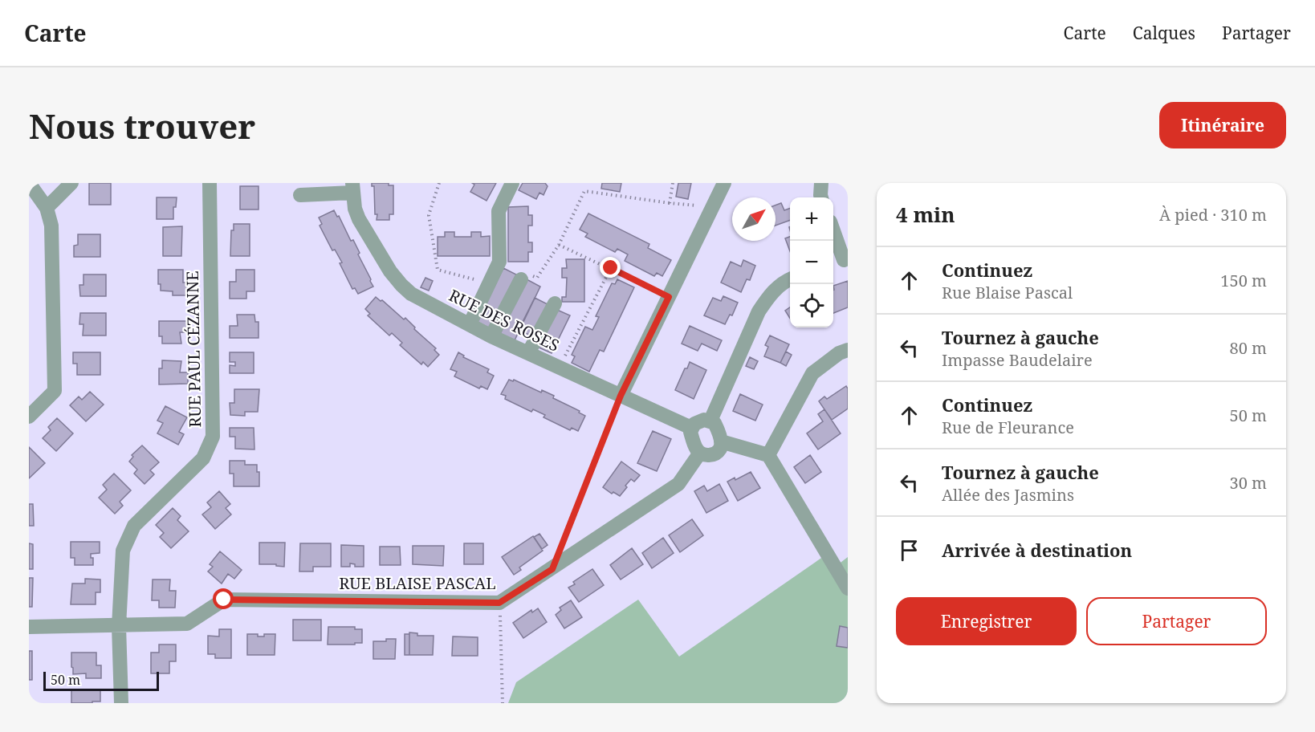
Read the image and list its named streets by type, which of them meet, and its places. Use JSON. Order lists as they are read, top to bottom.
{
  "streets": {
    "street": ["RUE DES ROSES", "RUE PAUL CÉZANNE", "RUE BLAISE PASCAL"]
  },
  "crossings": [
    ["RUE DES ROSES", "RUE BLAISE PASCAL"],
    ["RUE PAUL CÉZANNE", "RUE BLAISE PASCAL"]
  ],
  "scale_bar": "50 m",
  "north": "top right",
  "page": {
    "header": "Carte",
    "nav": ["Carte", "Calques", "Partager"],
    "buttons": [
      "Itinéraire",
      ["Enregistrer", "Partager"]
    ],
    "title": "Nous trouver",
    "heading": ["4 min", "À pied · 310 m"],
    "map_buttons": ["+", "−"],
    "list": [
      ["Continuez", "Rue Blaise Pascal", "150 m"],
      ["Tournez à gauche", "Impasse Baudelaire", "80 m"],
      ["Continuez", "Rue de Fleurance", "50 m"],
      ["Tournez à gauche", "Allée des Jasmins", "30 m"],
      "Arrivée à destination"
    ],
    "scale": "50 m"
  }
}
